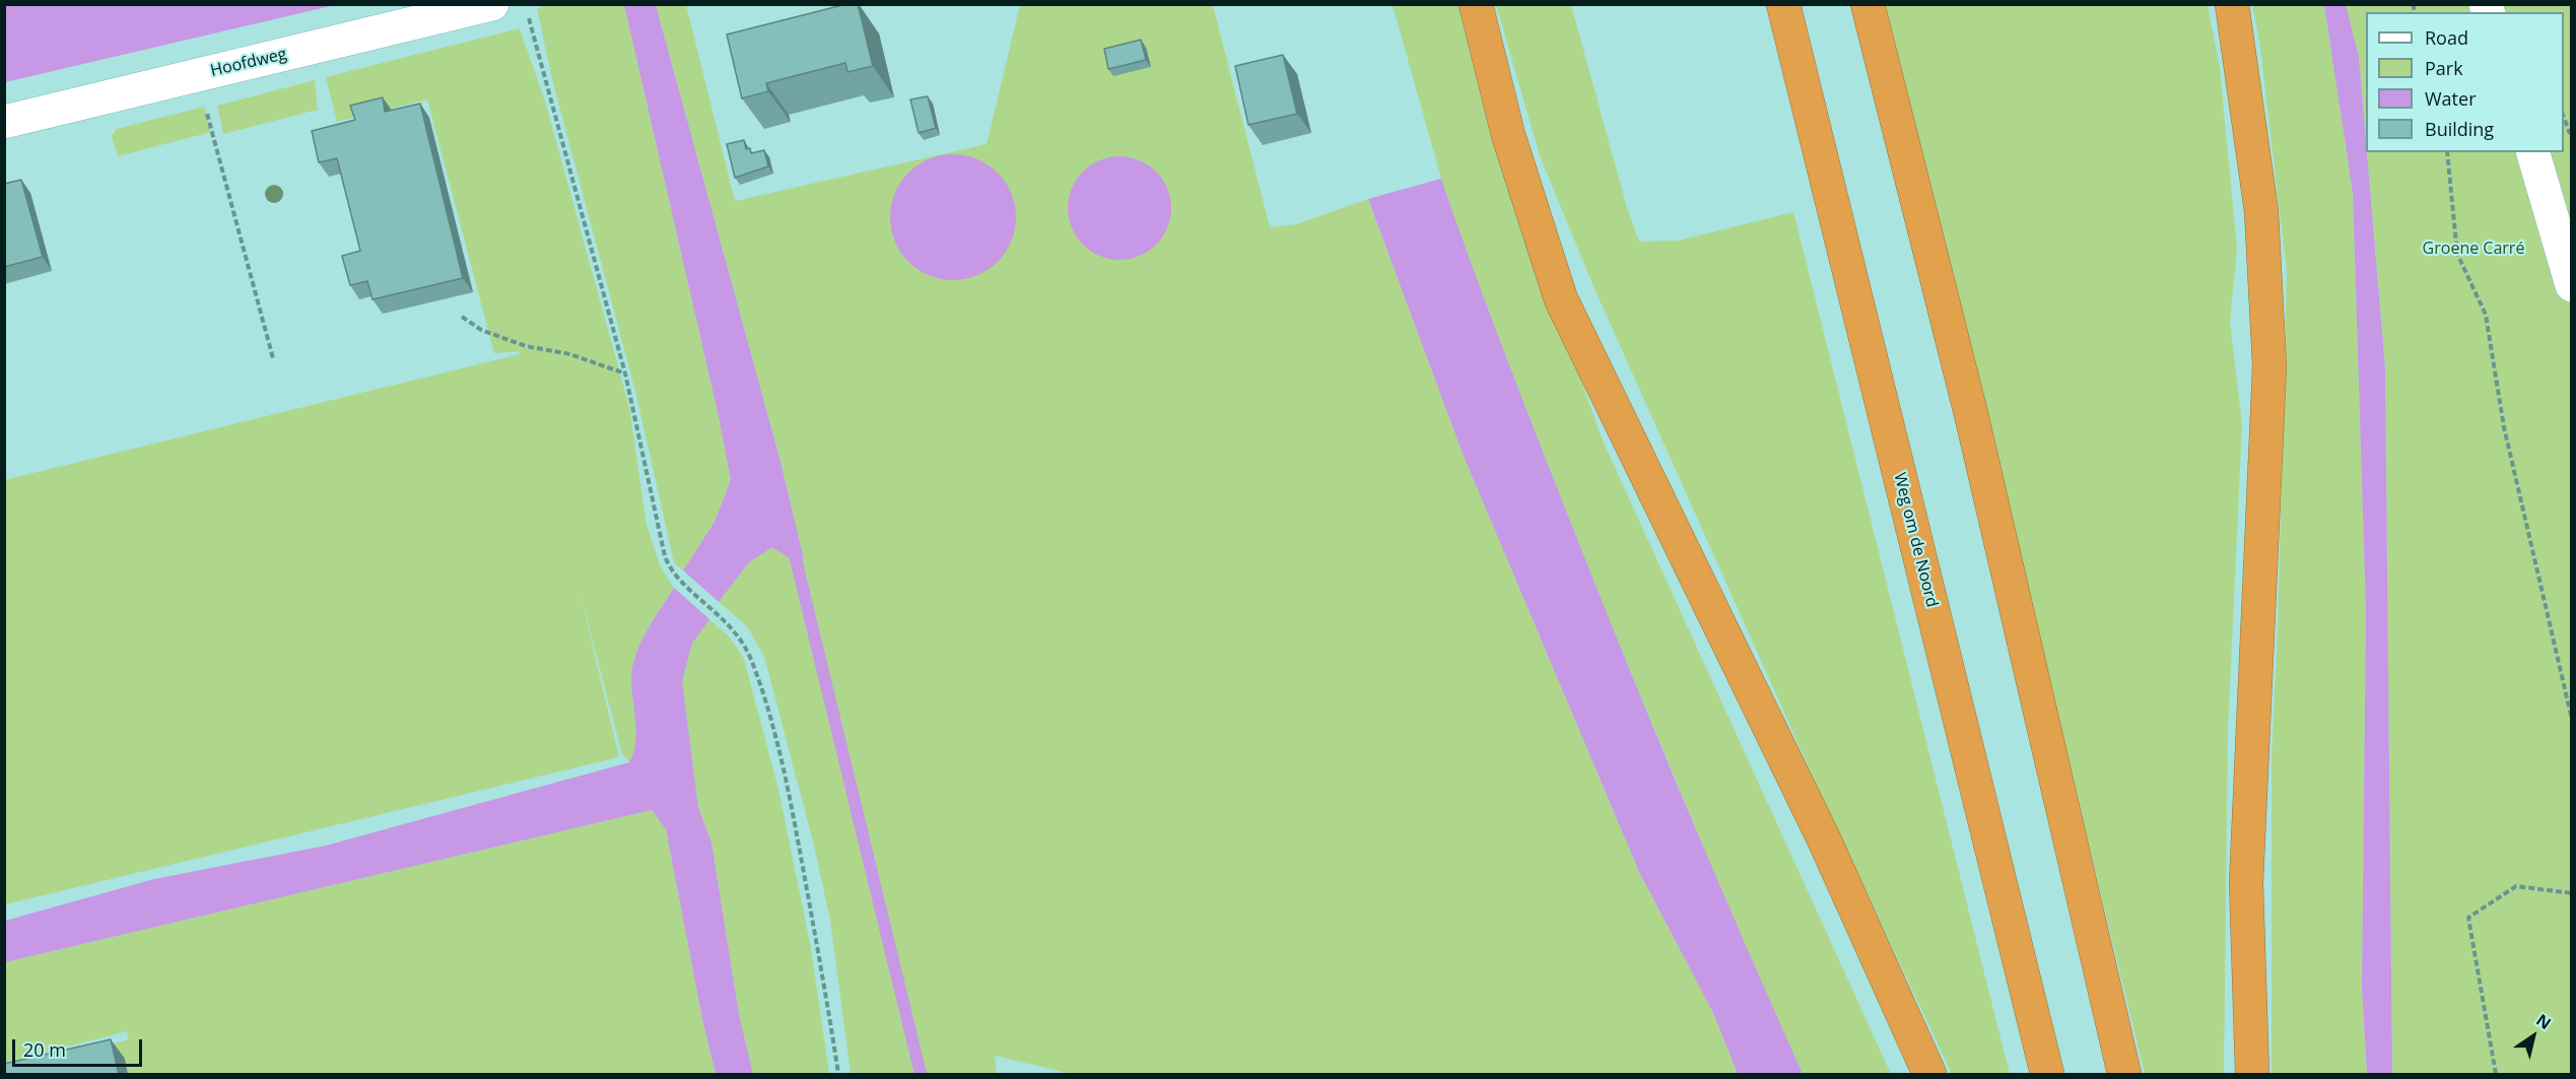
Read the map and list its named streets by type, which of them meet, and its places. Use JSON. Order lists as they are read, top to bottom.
{
  "streets": {
    "highway": ["Weg om de Noord"],
    "street": ["Hoofdweg"]
  },
  "parks": ["Groene Carré"],
  "legend": [
    "Road",
    "Park",
    "Water",
    "Building"
  ],
  "scale_bar": "20 m",
  "north": "top right"
}
